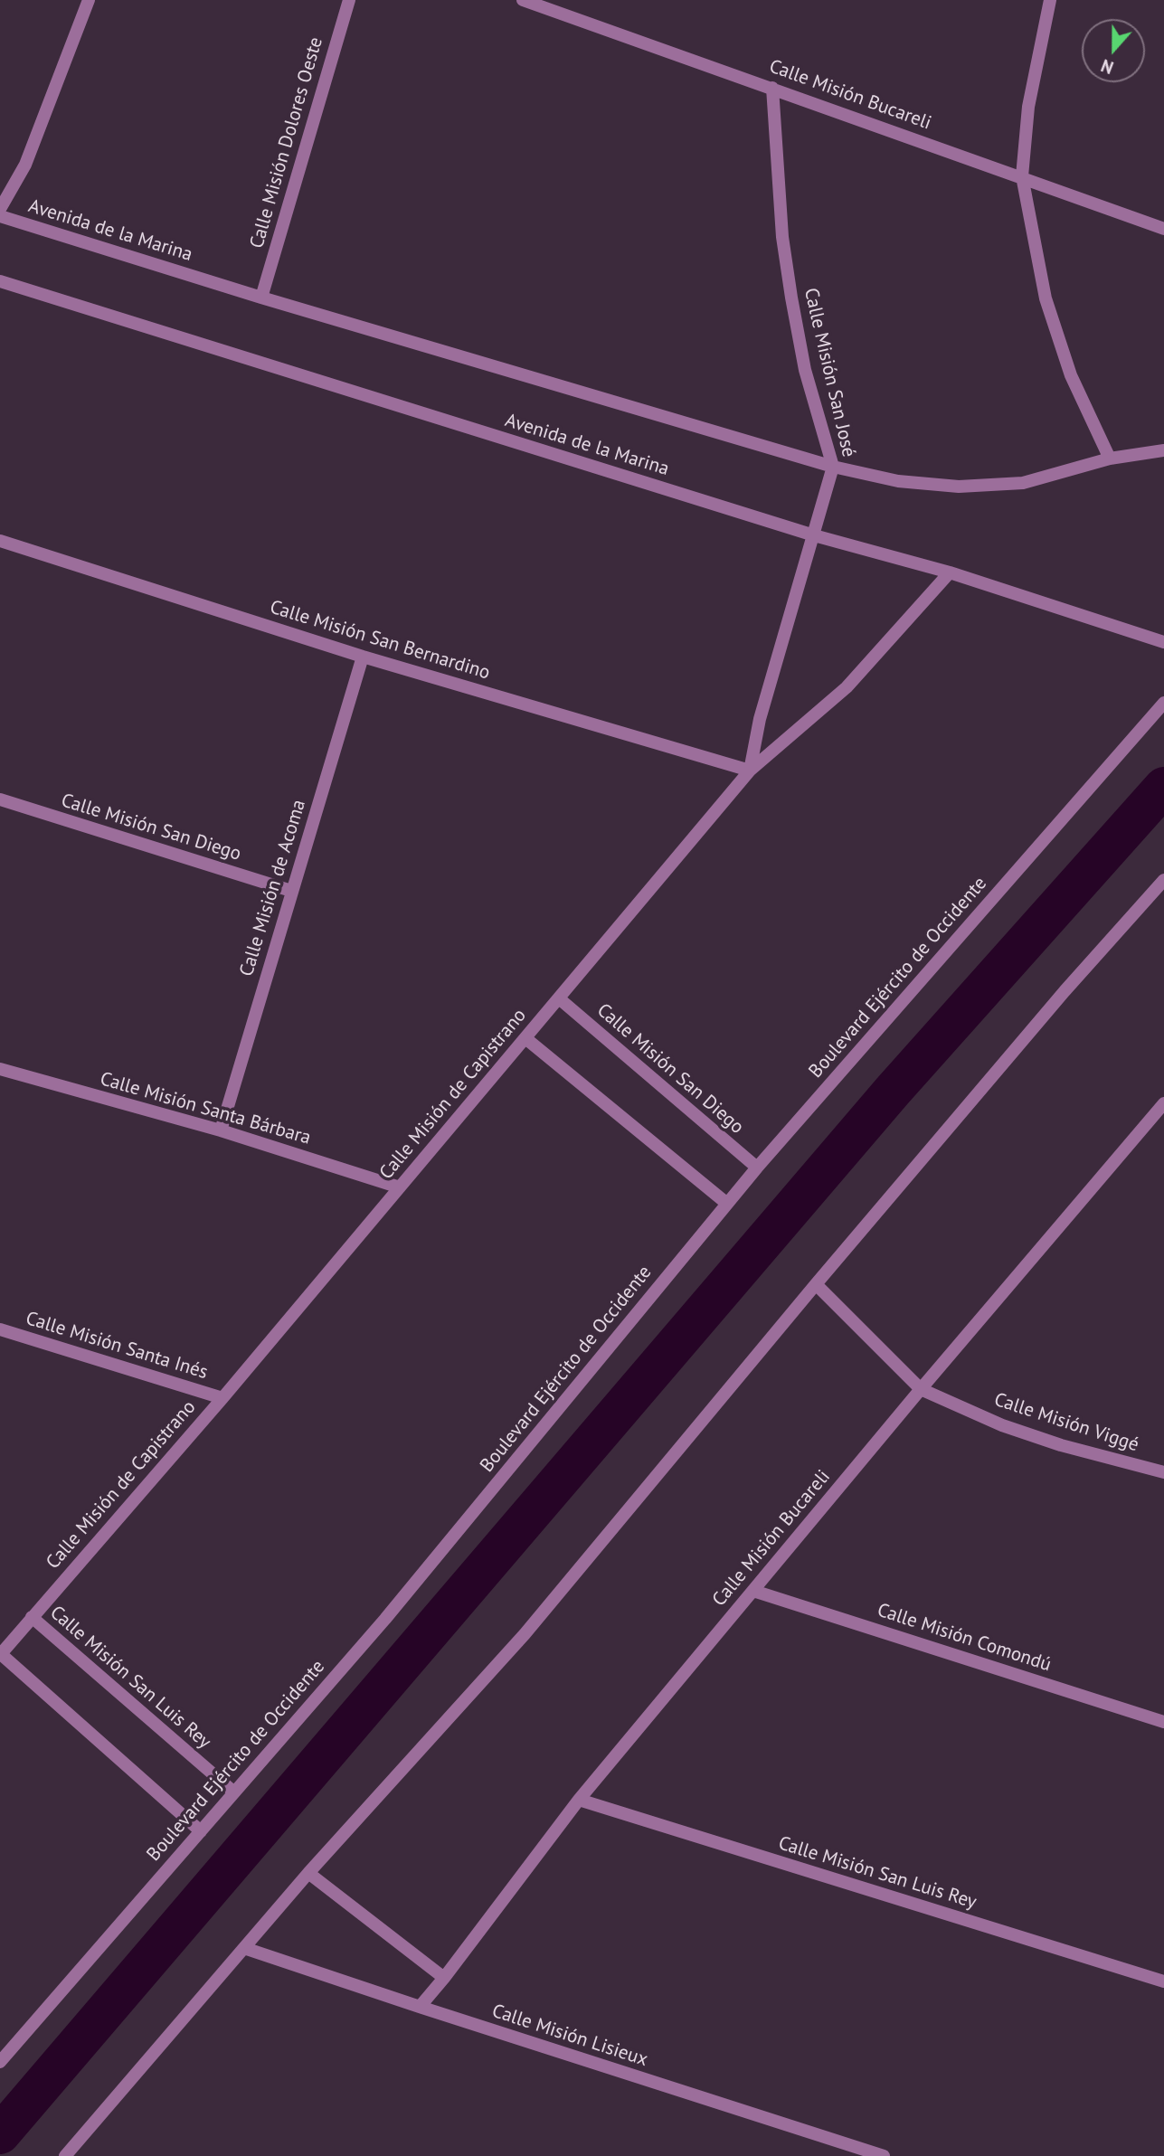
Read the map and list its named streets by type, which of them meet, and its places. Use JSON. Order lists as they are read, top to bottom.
{
  "streets": {
    "street": [
      "Calle Misión Bucareli",
      "Calle Misión Dolores Oeste",
      "Avenida de la Marina",
      "Calle Misión San José",
      "Calle Misión San Bernardino",
      "Calle Misión San Diego",
      "Calle Misión de Acoma",
      "Boulevard Ejército de Occidente",
      "Calle Misión de Capistrano",
      "Calle Misión Santa Bárbara",
      "Calle Misión Santa Inés",
      "Calle Misión Viggé",
      "Calle Misión Comondú",
      "Calle Misión San Luis Rey",
      "Calle Misión Lisieux"
    ]
  },
  "crossings": [
    ["Calle Misión Bucareli", "Calle Misión San José"],
    ["Calle Misión Bucareli", "Calle Misión Viggé"],
    ["Calle Misión Bucareli", "Calle Misión Comondú"],
    ["Calle Misión Bucareli", "Calle Misión San Luis Rey"],
    ["Calle Misión Bucareli", "Calle Misión Lisieux"],
    ["Calle Misión Dolores Oeste", "Avenida de la Marina"],
    ["Avenida de la Marina", "Calle Misión San José"],
    ["Avenida de la Marina", "Calle Misión de Capistrano"],
    ["Calle Misión San José", "Calle Misión San Bernardino"],
    ["Calle Misión San José", "Calle Misión de Capistrano"],
    ["Calle Misión San Bernardino", "Calle Misión de Acoma"],
    ["Calle Misión San Bernardino", "Calle Misión de Capistrano"],
    ["Calle Misión San Diego", "Calle Misión de Acoma"],
    ["Calle Misión San Diego", "Boulevard Ejército de Occidente"],
    ["Calle Misión San Diego", "Calle Misión de Capistrano"],
    ["Calle Misión de Acoma", "Calle Misión Santa Bárbara"],
    ["Boulevard Ejército de Occidente", "Calle Misión San Luis Rey"],
    ["Calle Misión de Capistrano", "Calle Misión Santa Bárbara"],
    ["Calle Misión de Capistrano", "Calle Misión Santa Inés"],
    ["Calle Misión de Capistrano", "Calle Misión San Luis Rey"]
  ],
  "north": "bottom"
}
